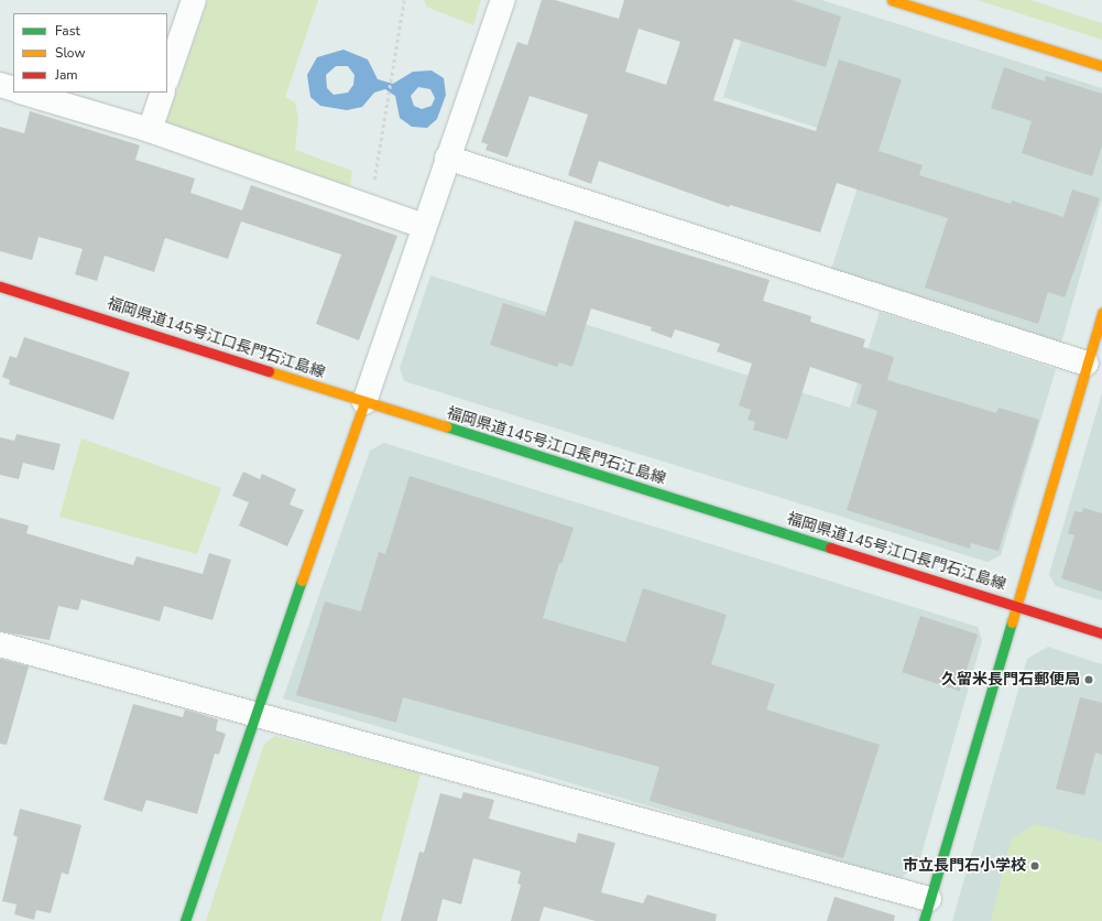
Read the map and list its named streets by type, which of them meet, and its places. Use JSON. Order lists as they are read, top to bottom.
{
  "streets": {
    "street": ["福岡県道145号江口長門石江島線"]
  },
  "places": ["久留米長門石郵便局", "市立長門石小学校"],
  "legend": ["Fast", "Slow", "Jam"]
}
